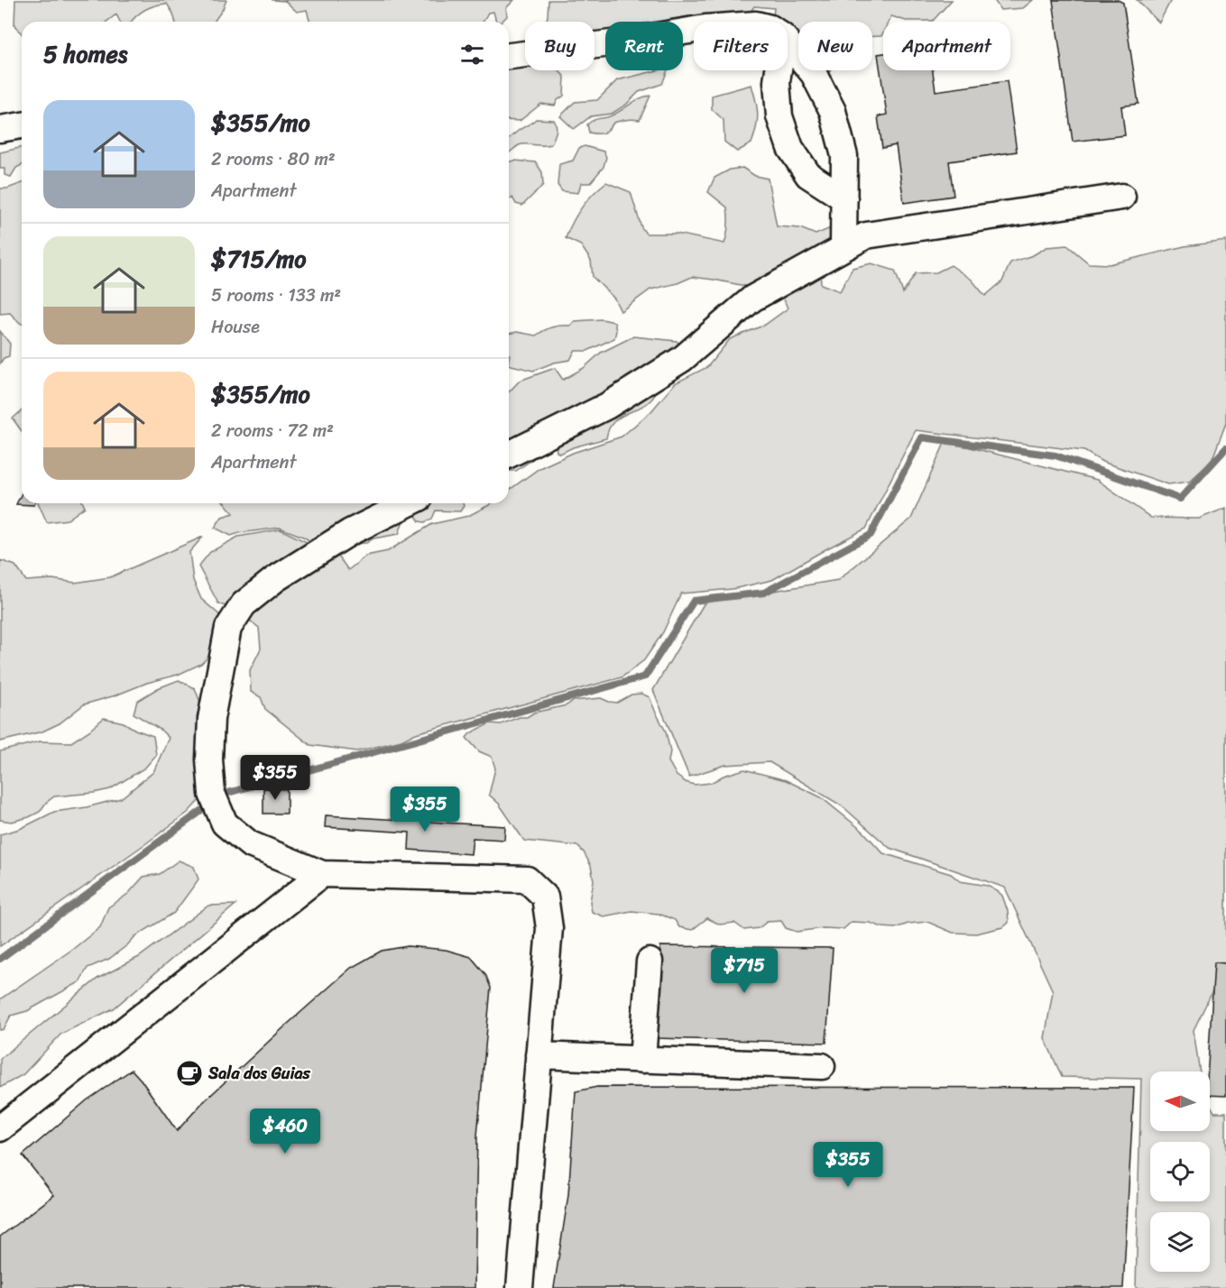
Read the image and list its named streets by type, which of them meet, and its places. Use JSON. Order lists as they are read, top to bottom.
{
  "places": {
    "cafe": ["Sala dos Guias"]
  },
  "north": "left",
  "page": {
    "chip": [
      "Buy",
      "Rent",
      "Filters",
      "New",
      "Apartment"
    ],
    "heading": "5 homes",
    "list": [
      {
        "name": "$355/mo",
        "note": "2 rooms · 80 m² · Apartment"
      },
      {
        "name": "$715/mo",
        "note": "5 rooms · 133 m² · House"
      },
      {
        "name": "$355/mo",
        "note": "2 rooms · 72 m² · Apartment"
      }
    ],
    "price": [
      "$355",
      "$355",
      "$715",
      "$460",
      "$355"
    ]
  }
}
